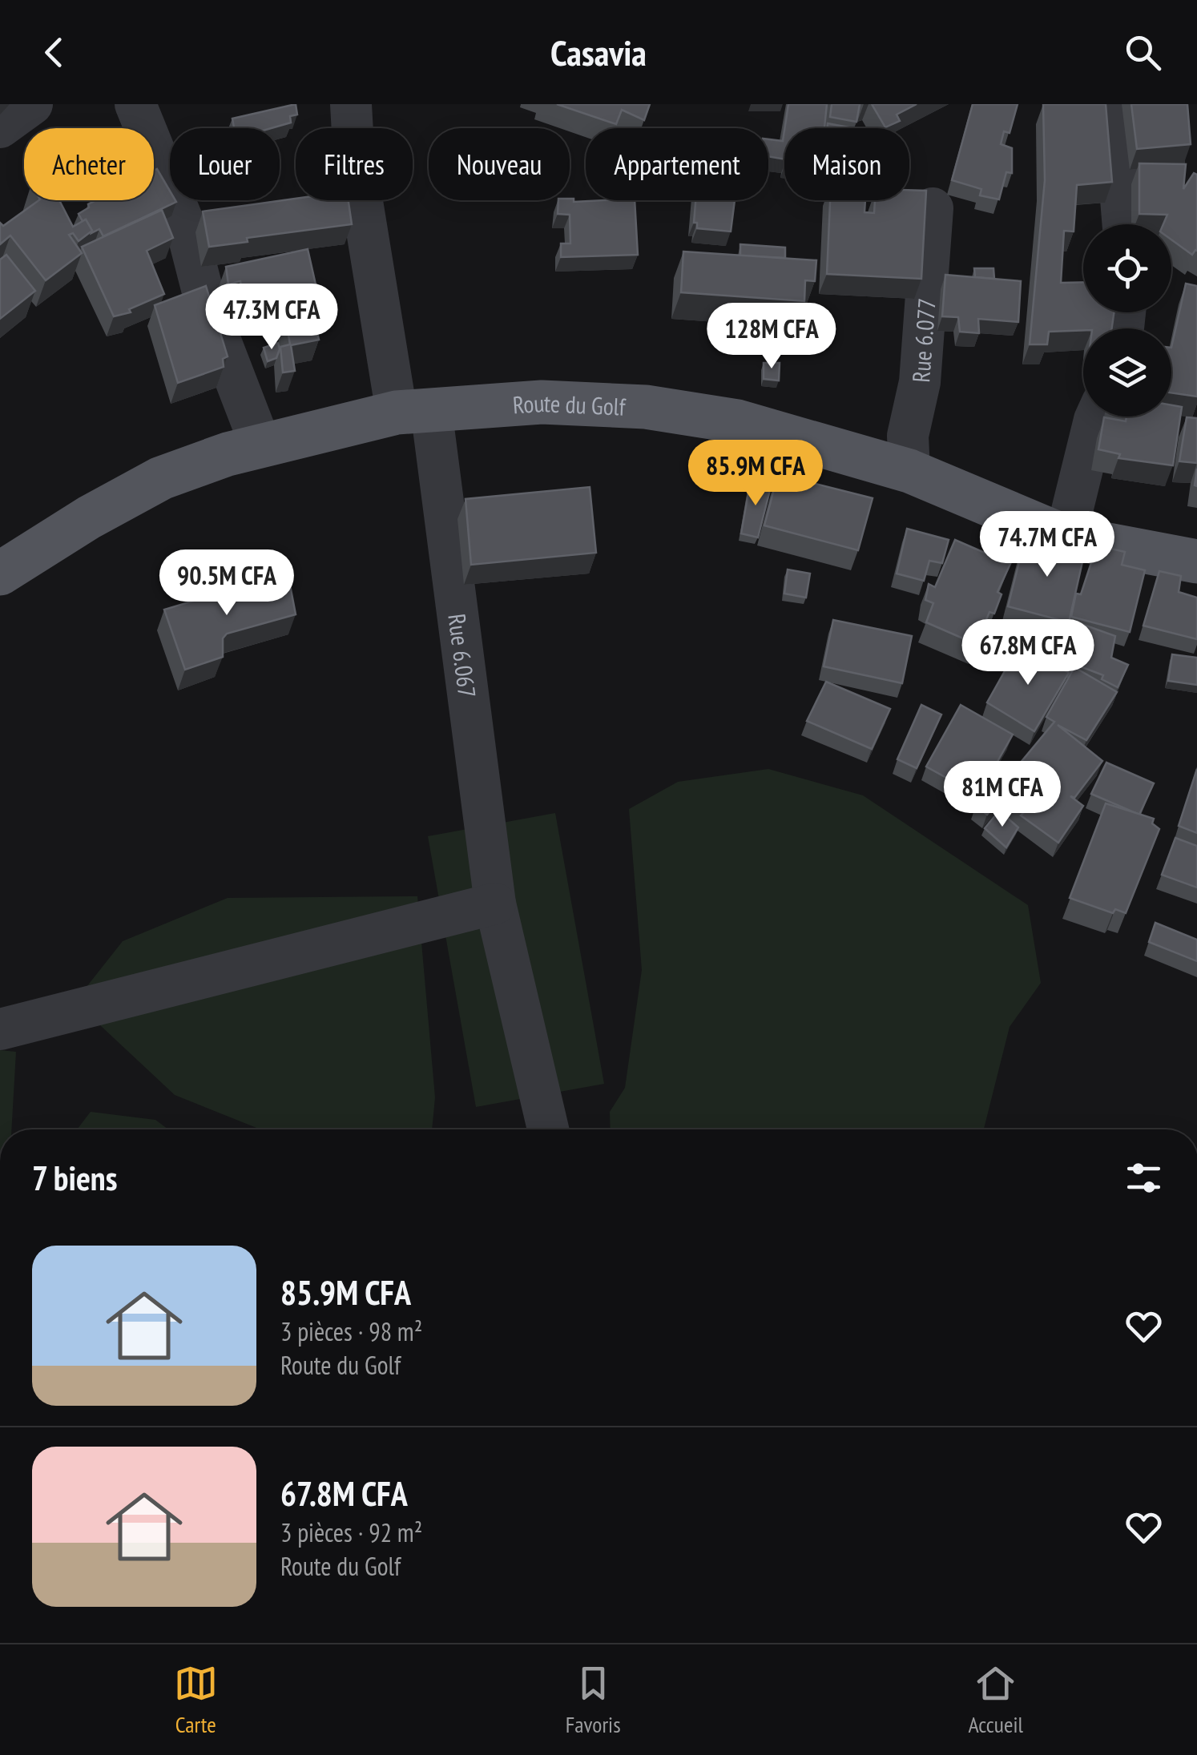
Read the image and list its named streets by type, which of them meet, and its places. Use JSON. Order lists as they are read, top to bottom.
{
  "streets": {
    "main road": ["Route du Golf"],
    "street": ["Rue 6.077", "Rue 6.067"]
  },
  "crossings": [
    ["Rue 6.077", "Route du Golf"],
    ["Route du Golf", "Rue 6.067"]
  ],
  "page": {
    "header": "Casavia",
    "chip": [
      "Acheter",
      "Louer",
      "Filtres",
      "Nouveau",
      "Appartement",
      "Maison"
    ],
    "price": [
      "47.3M CFA",
      "128M CFA",
      "85.9M CFA",
      "74.7M CFA",
      "90.5M CFA",
      "67.8M CFA",
      "81M CFA"
    ],
    "heading": "7 biens",
    "list": [
      {
        "name": "85.9M CFA",
        "note": "3 pièces · 98 m² · Route du Golf"
      },
      {
        "name": "67.8M CFA",
        "note": "3 pièces · 92 m² · Route du Golf"
      }
    ],
    "tabs": ["Carte", "Favoris", "Accueil"]
  }
}
